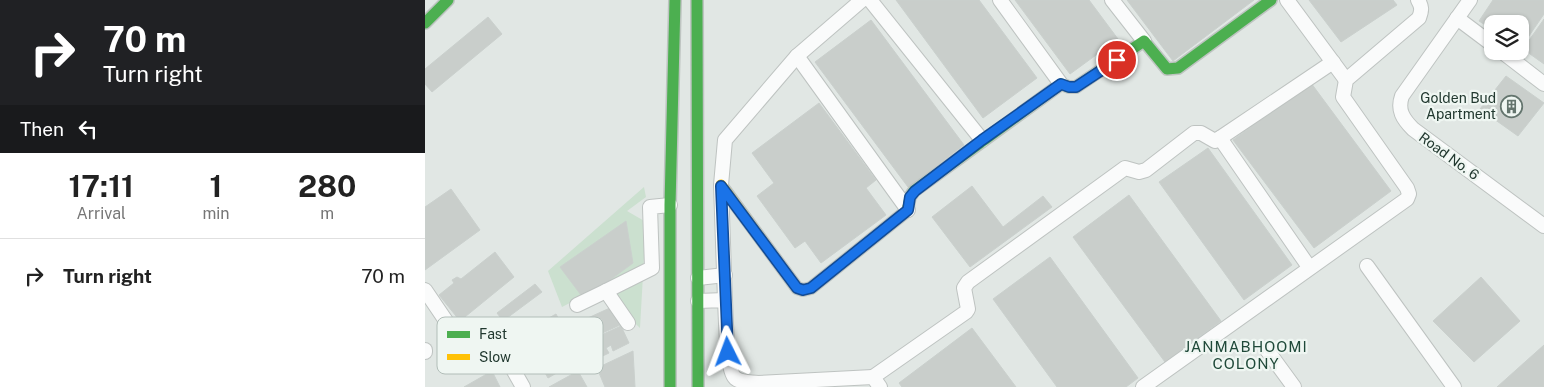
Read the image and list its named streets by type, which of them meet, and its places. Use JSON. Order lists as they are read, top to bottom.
{
  "streets": {
    "street": ["Road No. 6"]
  },
  "districts": ["JANMABHOOMI COLONY"],
  "places": {
    "building": ["Golden Bud Apartment"]
  },
  "legend": ["Fast", "Slow"],
  "page": {
    "turn": ["70 m", "Turn right"],
    "then": "Then",
    "eta": [
      "17:11",
      "Arrival",
      "1",
      "min",
      "280",
      "m"
    ],
    "list": [
      {
        "name": "Turn right",
        "value": "70 m"
      }
    ]
  }
}
